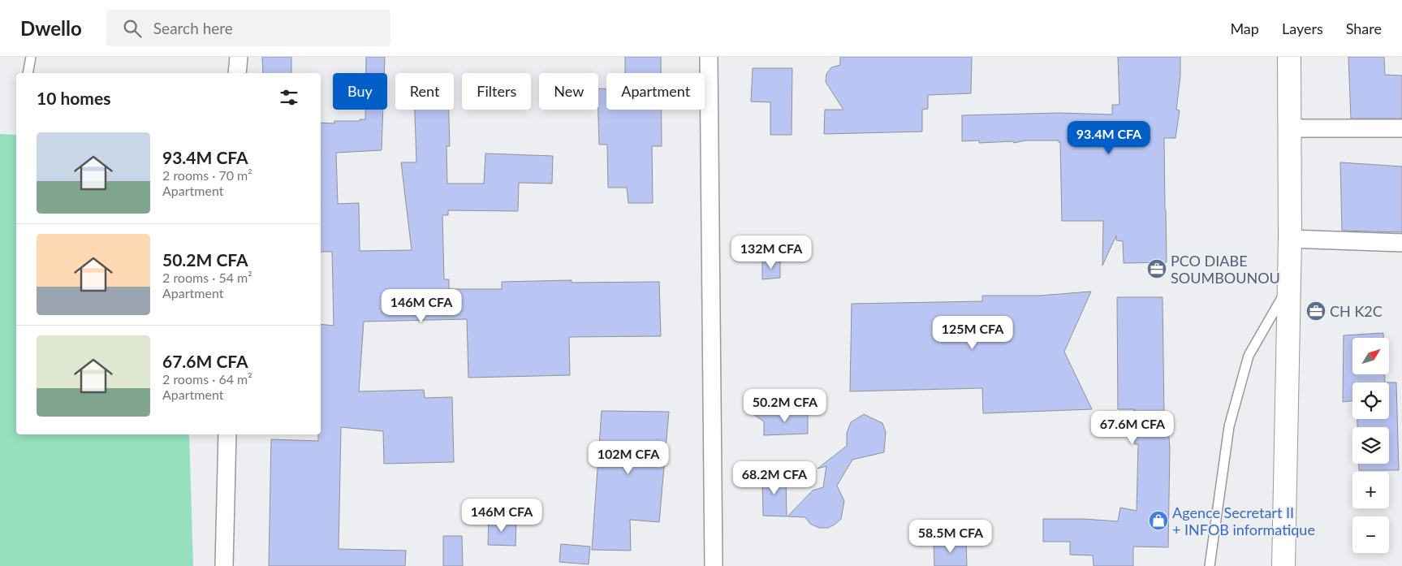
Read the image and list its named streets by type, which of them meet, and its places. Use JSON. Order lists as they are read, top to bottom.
{
  "places": {
    "office": ["PCO DIABE SOUMBOUNOU", "CH K2C"],
    "shop": ["Agence Secretart II + INFOB informatique"]
  },
  "north": "top right",
  "page": {
    "header": "Dwello",
    "search": "Search here",
    "nav": ["Map", "Layers", "Share"],
    "chip": [
      "Buy",
      "Rent",
      "Filters",
      "New",
      "Apartment"
    ],
    "heading": "10 homes",
    "price": [
      "93.4M CFA",
      "132M CFA",
      "146M CFA",
      "125M CFA",
      "50.2M CFA",
      "67.6M CFA",
      "102M CFA",
      "68.2M CFA",
      "146M CFA",
      "58.5M CFA"
    ],
    "list": [
      {
        "name": "93.4M CFA",
        "note": "2 rooms · 70 m² · Apartment"
      },
      {
        "name": "50.2M CFA",
        "note": "2 rooms · 54 m² · Apartment"
      },
      {
        "name": "67.6M CFA",
        "note": "2 rooms · 64 m² · Apartment"
      }
    ],
    "map_buttons": ["+", "−"]
  }
}
